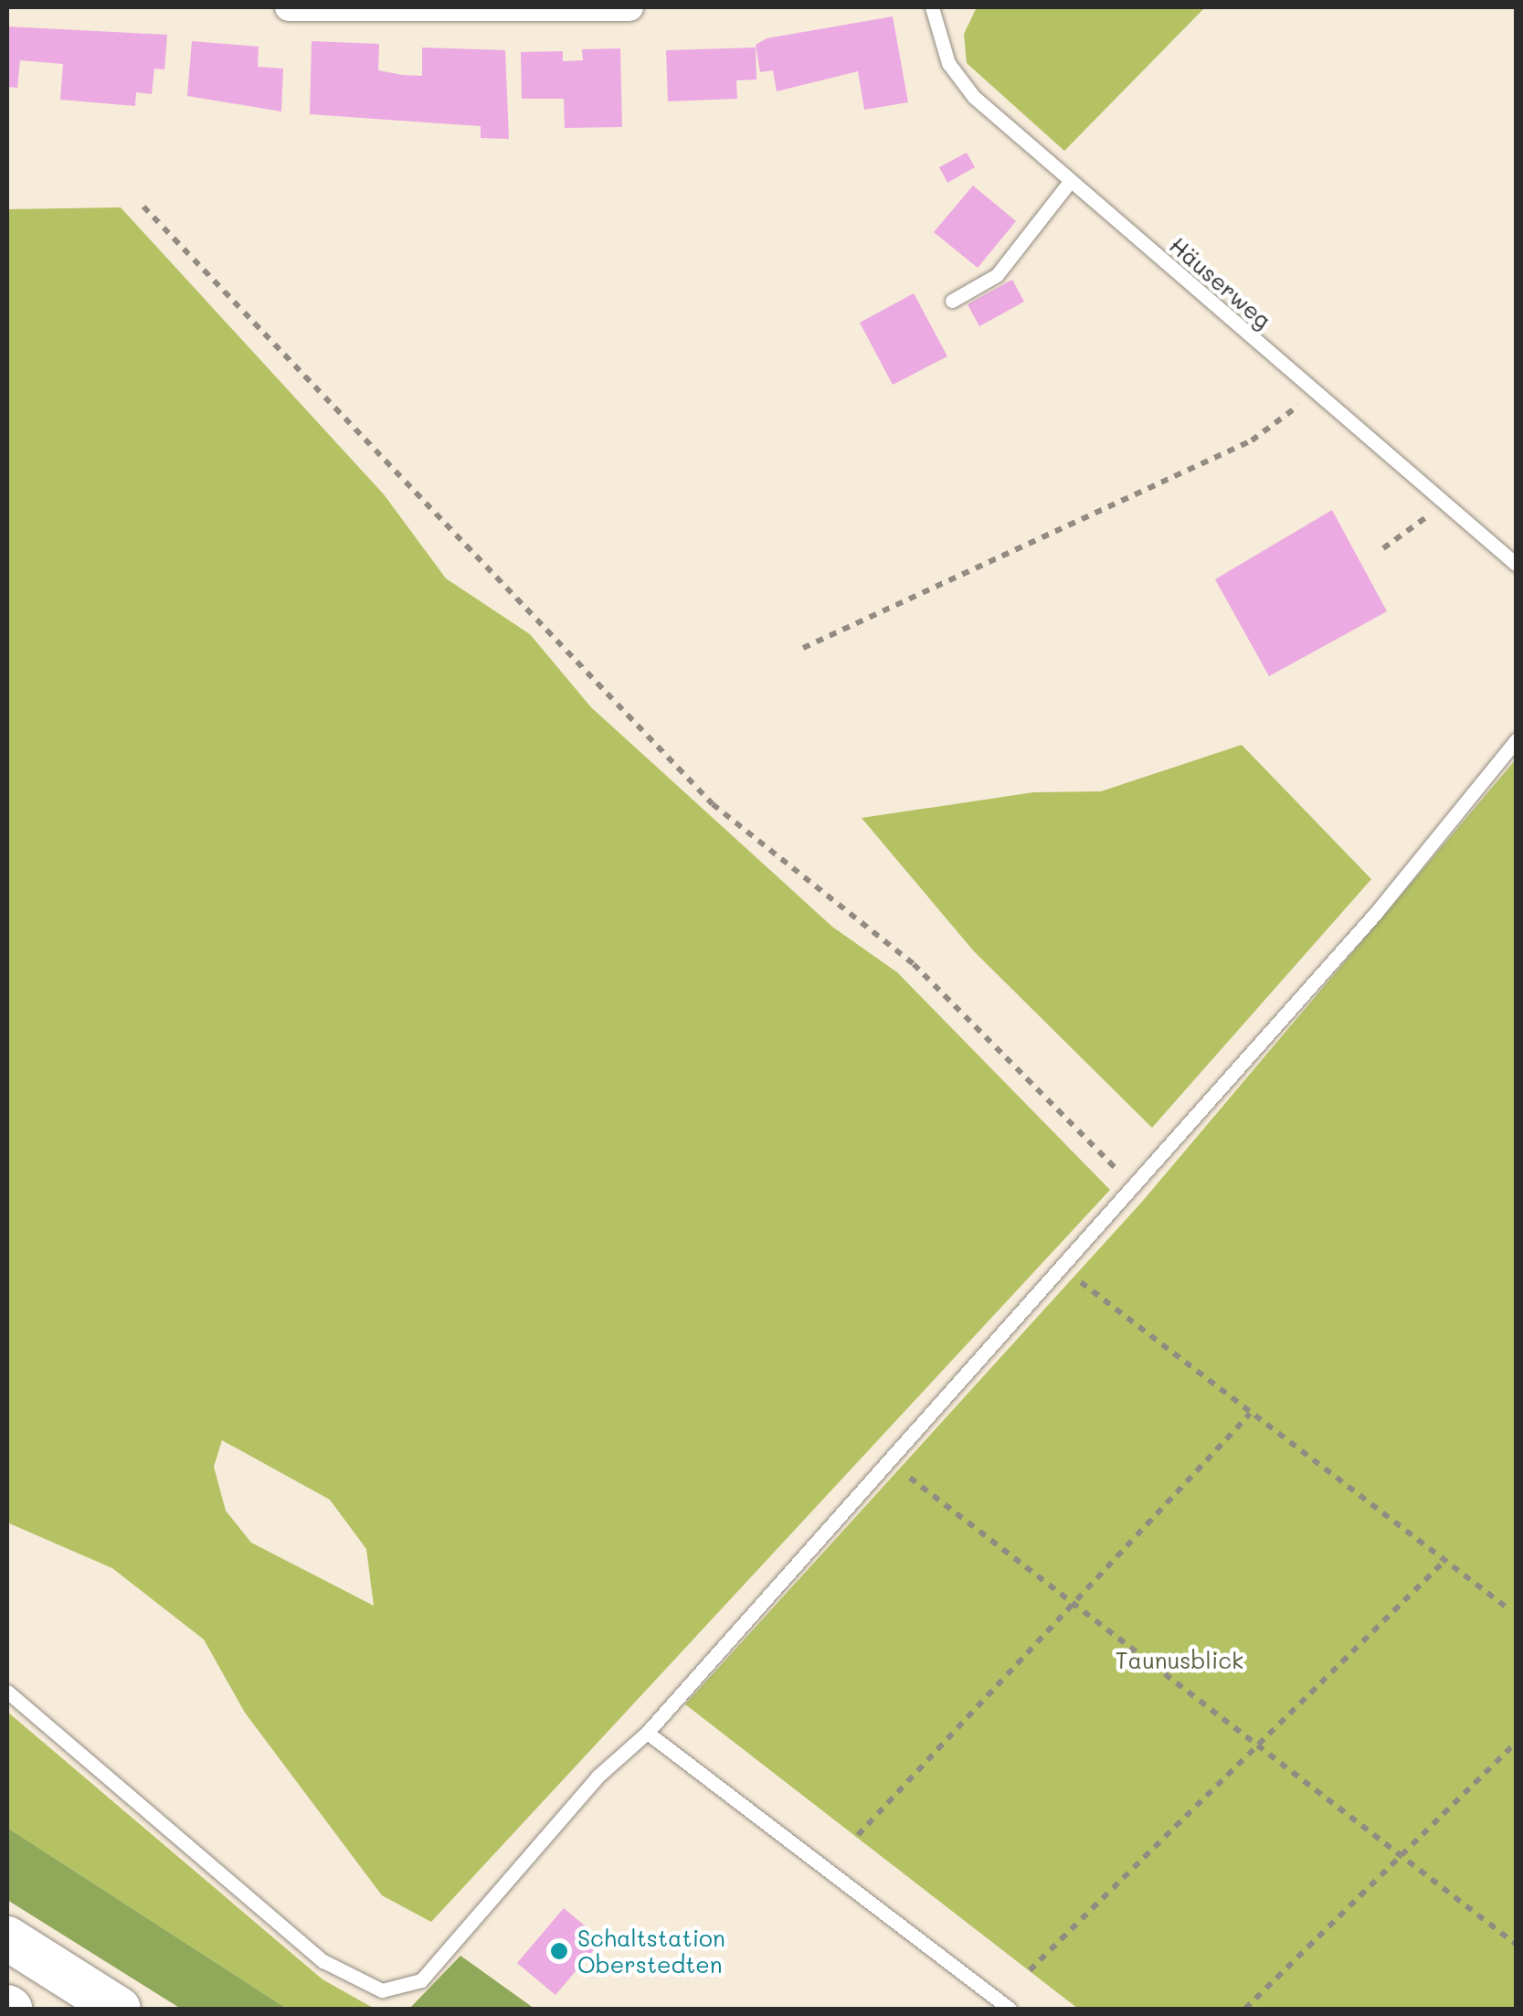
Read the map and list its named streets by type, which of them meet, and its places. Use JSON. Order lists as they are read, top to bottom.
{
  "streets": {
    "lane": ["Häuserweg"]
  },
  "parks": ["Taunusblick"],
  "places": ["Schaltstation Oberstedten"]
}
